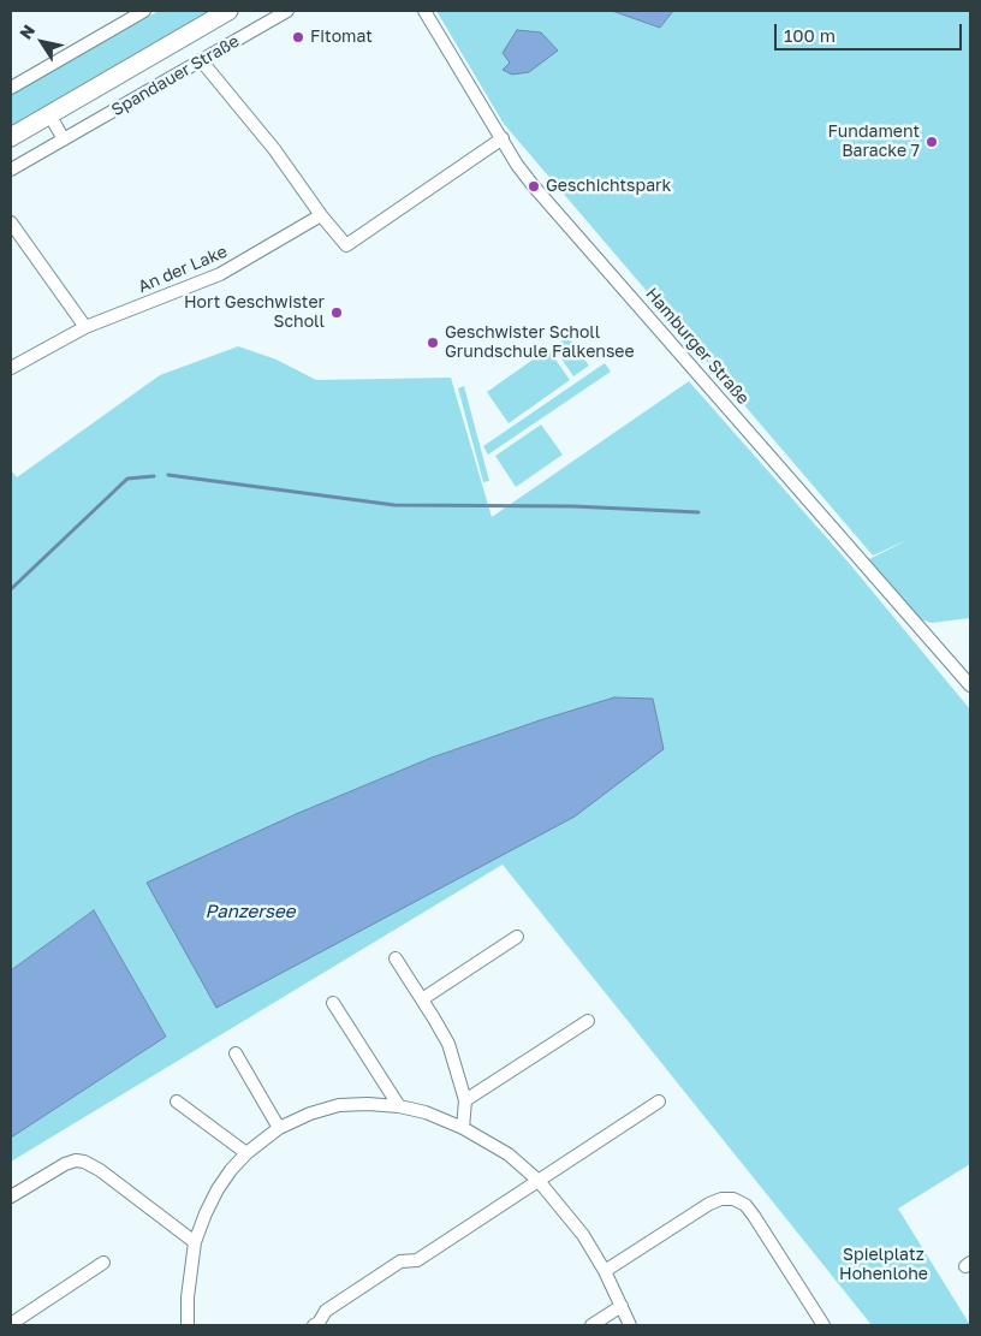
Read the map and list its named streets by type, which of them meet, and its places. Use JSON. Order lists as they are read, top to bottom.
{
  "streets": {
    "main road": ["Spandauer Straße"],
    "street": ["An der Lake", "Hamburger Straße"]
  },
  "water": ["Panzersee"],
  "parks": ["Spielplatz Hohenlohe"],
  "places": [
    "Fitomat",
    "Fundament Baracke 7",
    "Geschichtspark",
    "Hort Geschwister Scholl",
    "Geschwister Scholl Grundschule Falkensee"
  ],
  "scale_bar": "100 m",
  "north": "top left"
}
